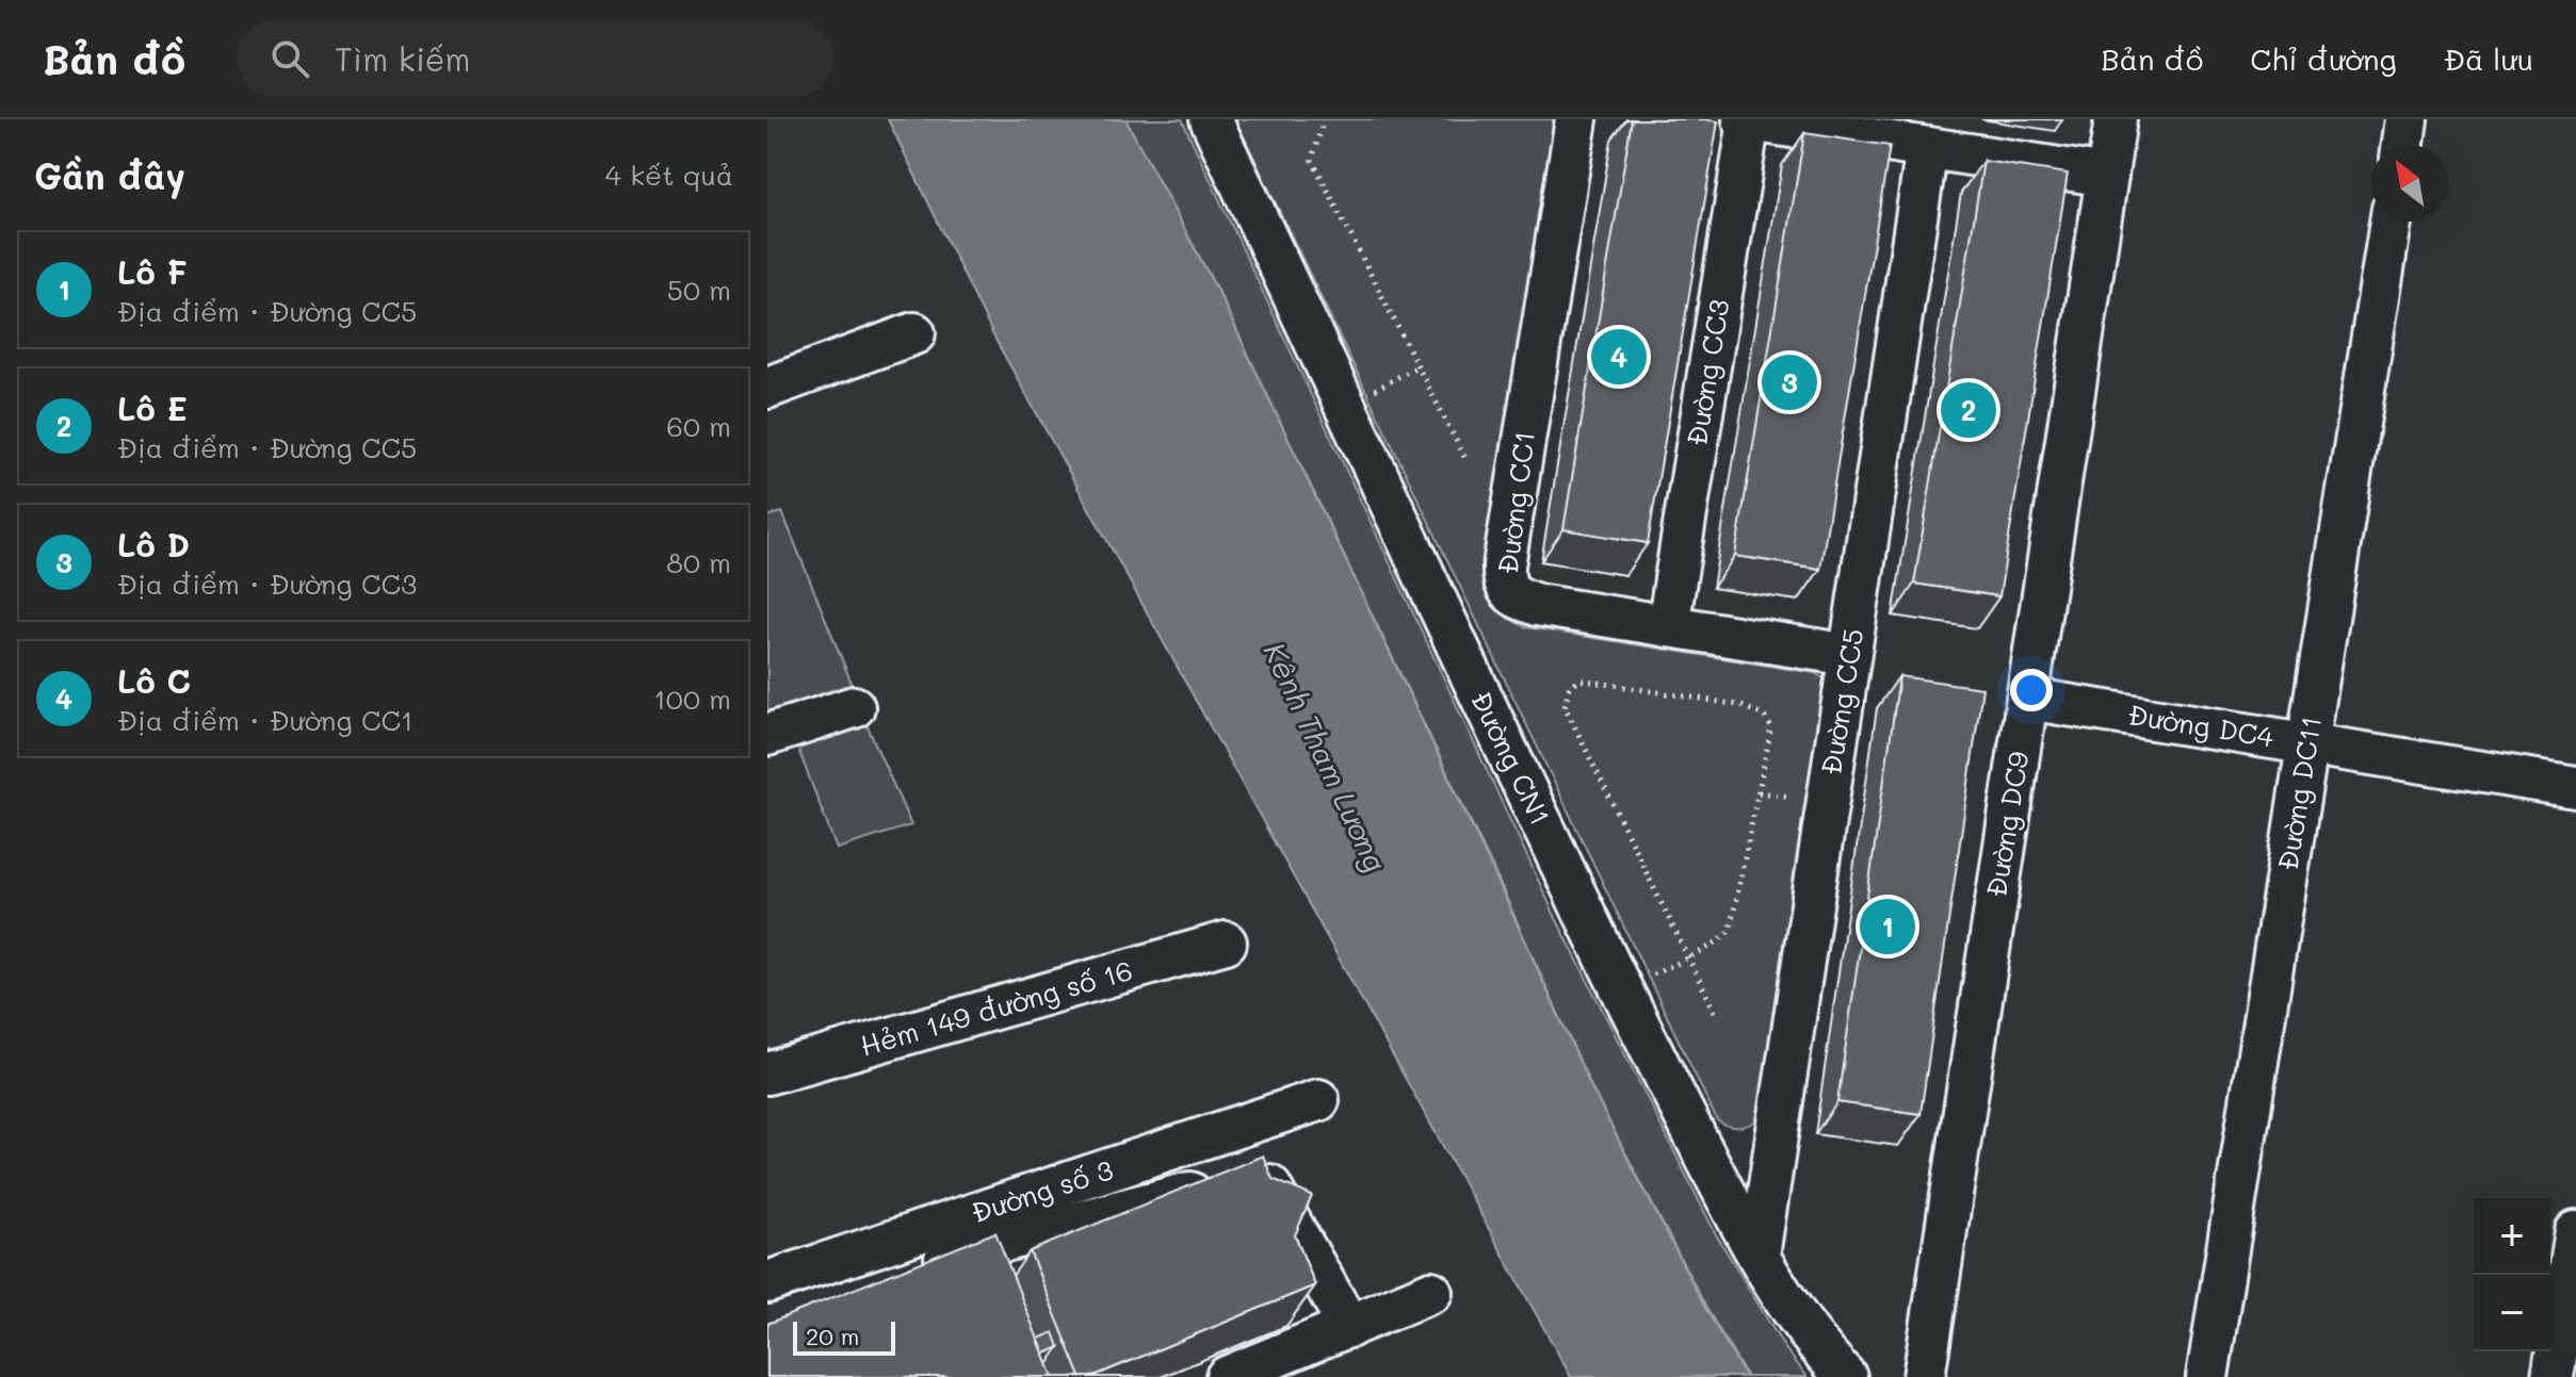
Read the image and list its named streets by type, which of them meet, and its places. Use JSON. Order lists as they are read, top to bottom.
{
  "streets": {
    "street": [
      "Đường CC3",
      "Đường CC1",
      "Đường CC5",
      "Đường DC4",
      "Đường CN1",
      "Đường DC11",
      "Đường DC9",
      "Hẻm 149 đường số 16",
      "Đường số 3"
    ]
  },
  "crossings": [
    ["Đường CC3", "Đường CC1"],
    ["Đường CC1", "Đường CC5"],
    ["Đường CC5", "Đường CN1"],
    ["Đường DC4", "Đường DC11"],
    ["Đường DC4", "Đường DC9"]
  ],
  "water": ["Kênh Tham Lương"],
  "scale_bar": "20 m",
  "north": "top left",
  "page": {
    "header": "Bản đồ",
    "search": "Tìm kiếm",
    "nav": ["Bản đồ", "Chỉ đường", "Đã lưu"],
    "heading": ["Gần đây", "4 kết quả"],
    "list": [
      {
        "mark": "1",
        "name": "Lô F",
        "note": "Địa điểm · Đường CC5",
        "value": "50 m"
      },
      {
        "mark": "2",
        "name": "Lô E",
        "note": "Địa điểm · Đường CC5",
        "value": "60 m"
      },
      {
        "mark": "3",
        "name": "Lô D",
        "note": "Địa điểm · Đường CC3",
        "value": "80 m"
      },
      {
        "mark": "4",
        "name": "Lô C",
        "note": "Địa điểm · Đường CC1",
        "value": "100 m"
      }
    ],
    "pins": [
      "4",
      "3",
      "2",
      "1"
    ],
    "map_buttons": ["+", "−"],
    "scale": "20 m"
  }
}
